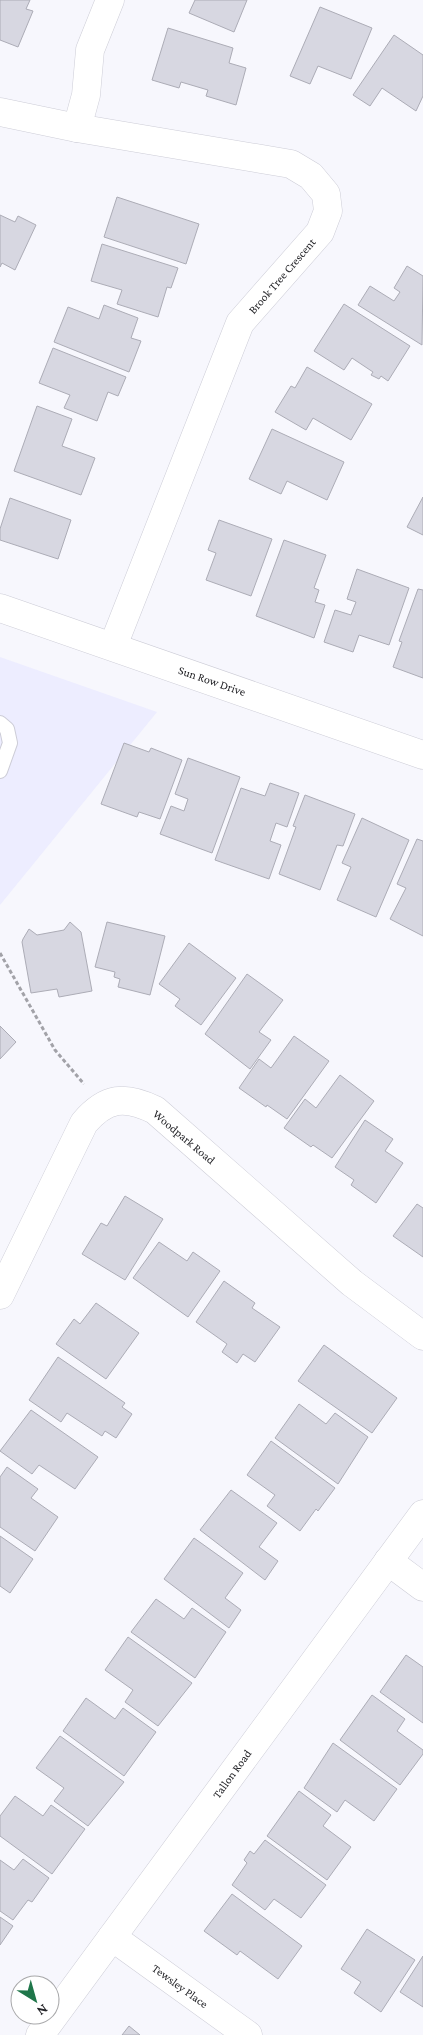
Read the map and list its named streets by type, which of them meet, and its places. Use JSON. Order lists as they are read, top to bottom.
{
  "streets": {
    "street": [
      "Brook Tree Crescent",
      "Sun Row Drive",
      "Woodpark Road",
      "Tallon Road",
      "Tewsley Place"
    ]
  },
  "crossings": [
    ["Brook Tree Crescent", "Sun Row Drive"],
    ["Tallon Road", "Tewsley Place"]
  ],
  "north": "bottom right"
}
